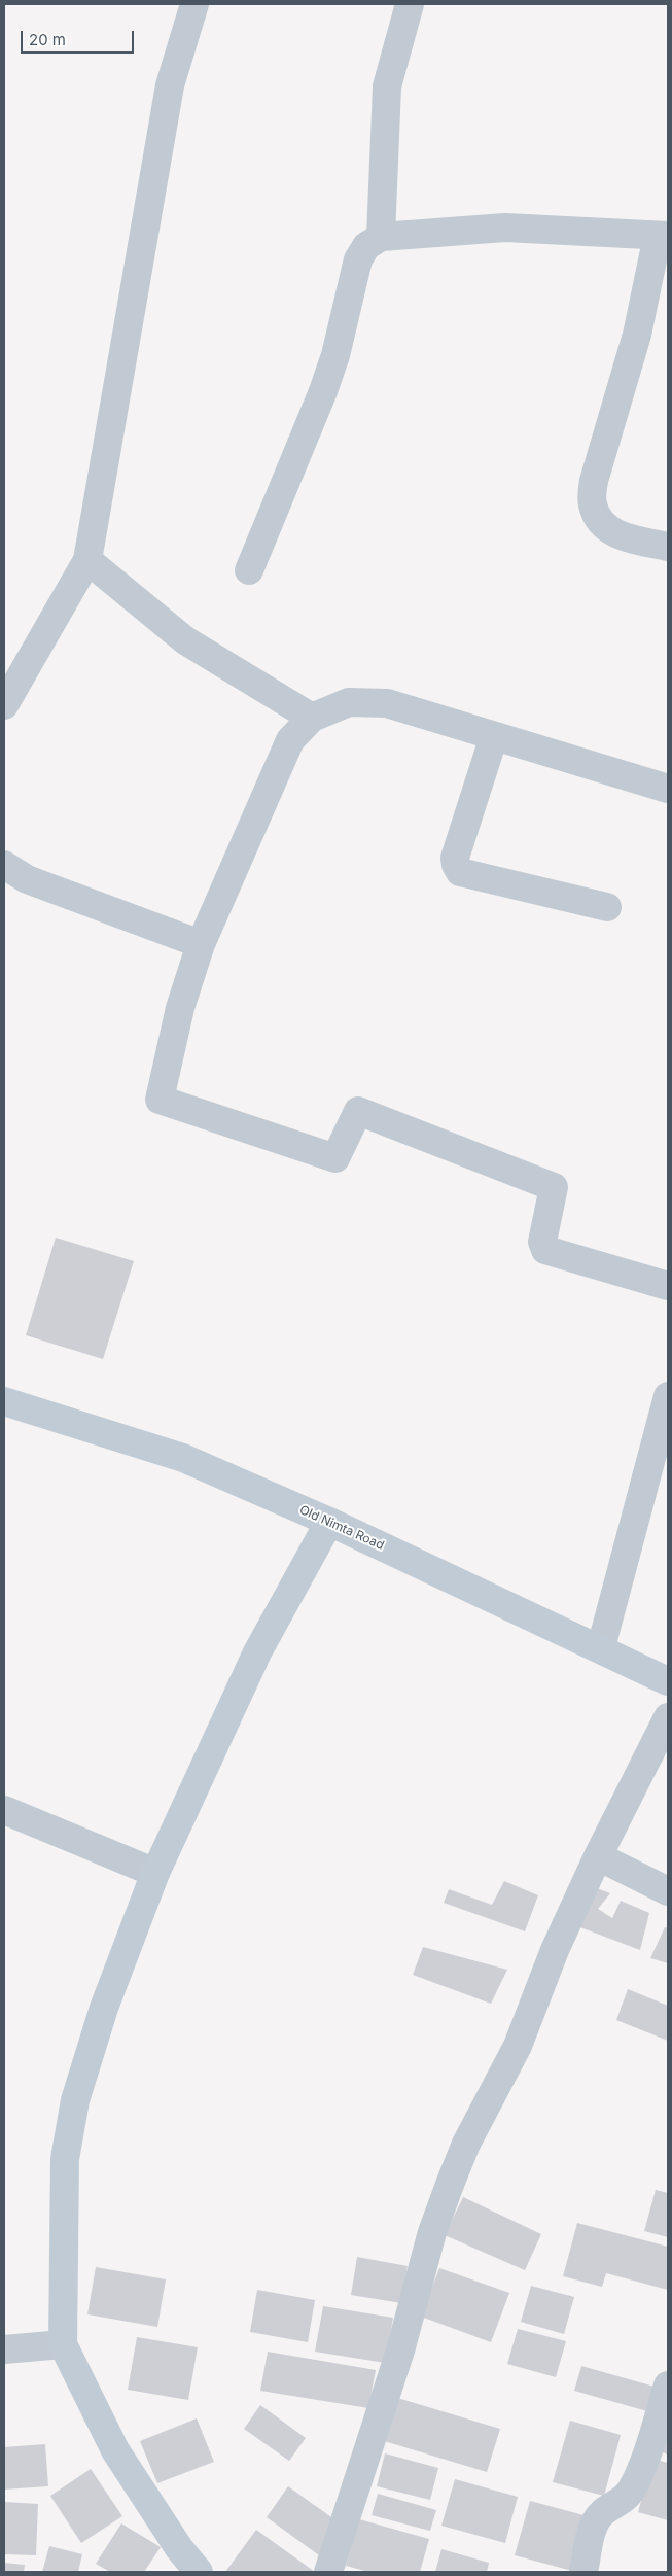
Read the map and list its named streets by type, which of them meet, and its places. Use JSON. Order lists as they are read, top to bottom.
{
  "streets": {
    "street": ["Old Nimta Road"]
  },
  "scale_bar": "20 m"
}
